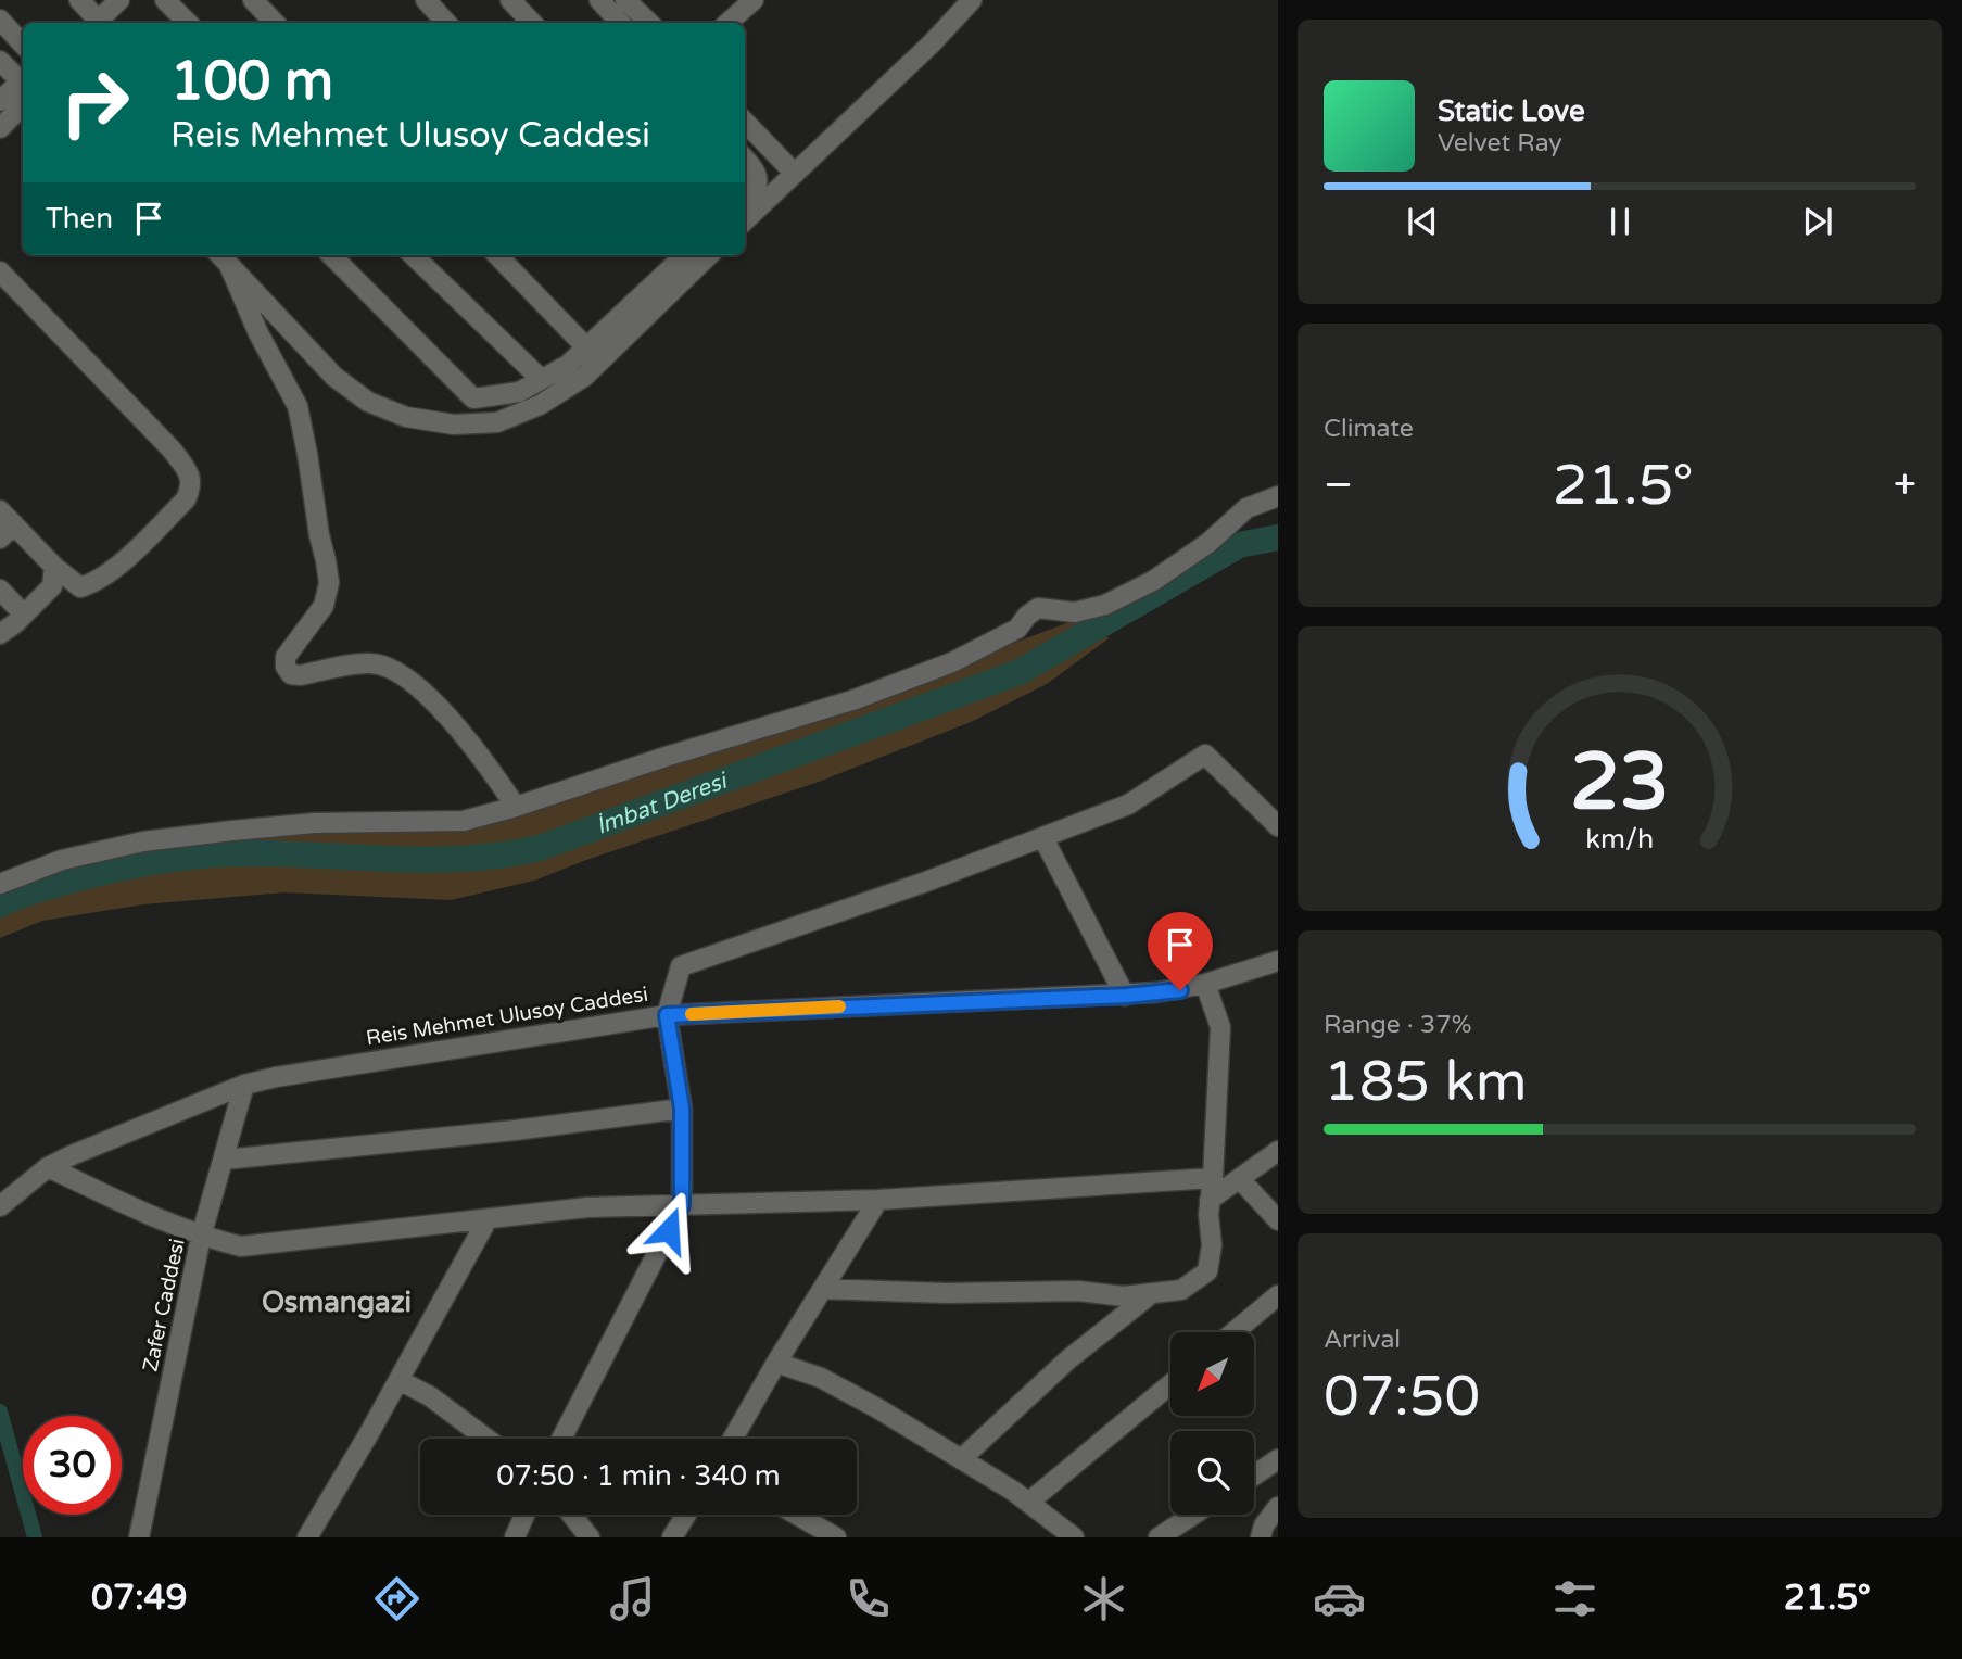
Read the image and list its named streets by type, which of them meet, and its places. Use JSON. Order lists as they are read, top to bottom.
{
  "streets": {
    "street": ["Reis Mehmet Ulusoy Caddesi", "Zafer Caddesi"]
  },
  "crossings": [
    ["Reis Mehmet Ulusoy Caddesi", "Zafer Caddesi"]
  ],
  "districts": ["Osmangazi"],
  "water": ["İmbat Deresi"],
  "north": "bottom left",
  "page": {
    "turn": ["100 m", "Reis Mehmet Ulusoy Caddesi"],
    "song": ["Static Love", "Velvet Ray"],
    "then": "Then",
    "tile": [
      "Climate",
      ["Range · 37%", "185 km"],
      ["Arrival", "07:50"]
    ],
    "heat": ["−", "21.5°", "+"],
    "limit": "30",
    "trip": "07:50 · 1 min · 340 m",
    "tabs": ["07:49", "21.5°"],
    "gauge": ["23", "km/h"]
  }
}
